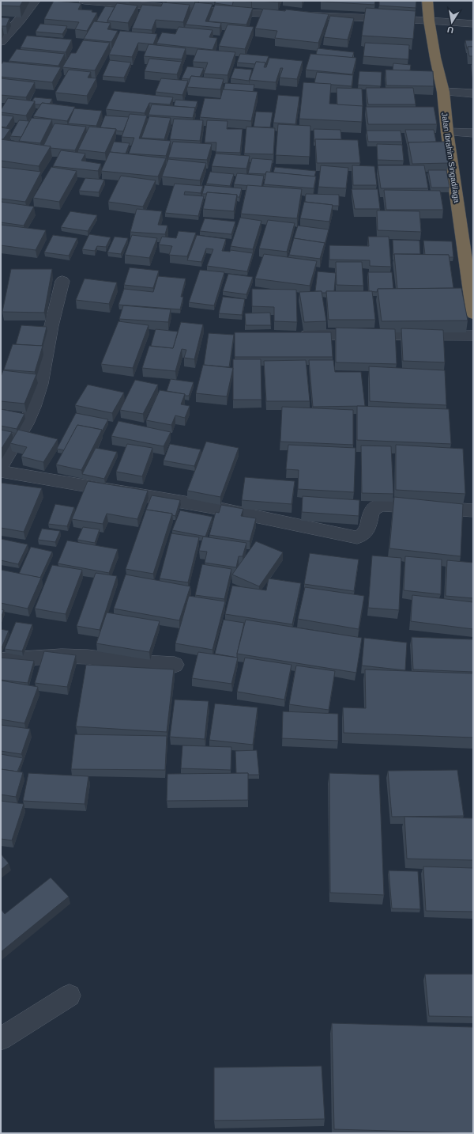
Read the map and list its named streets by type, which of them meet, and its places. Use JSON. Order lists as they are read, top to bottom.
{
  "streets": {
    "highway": ["Jalan Ibrahim Singadilaga"]
  },
  "north": "bottom"
}
